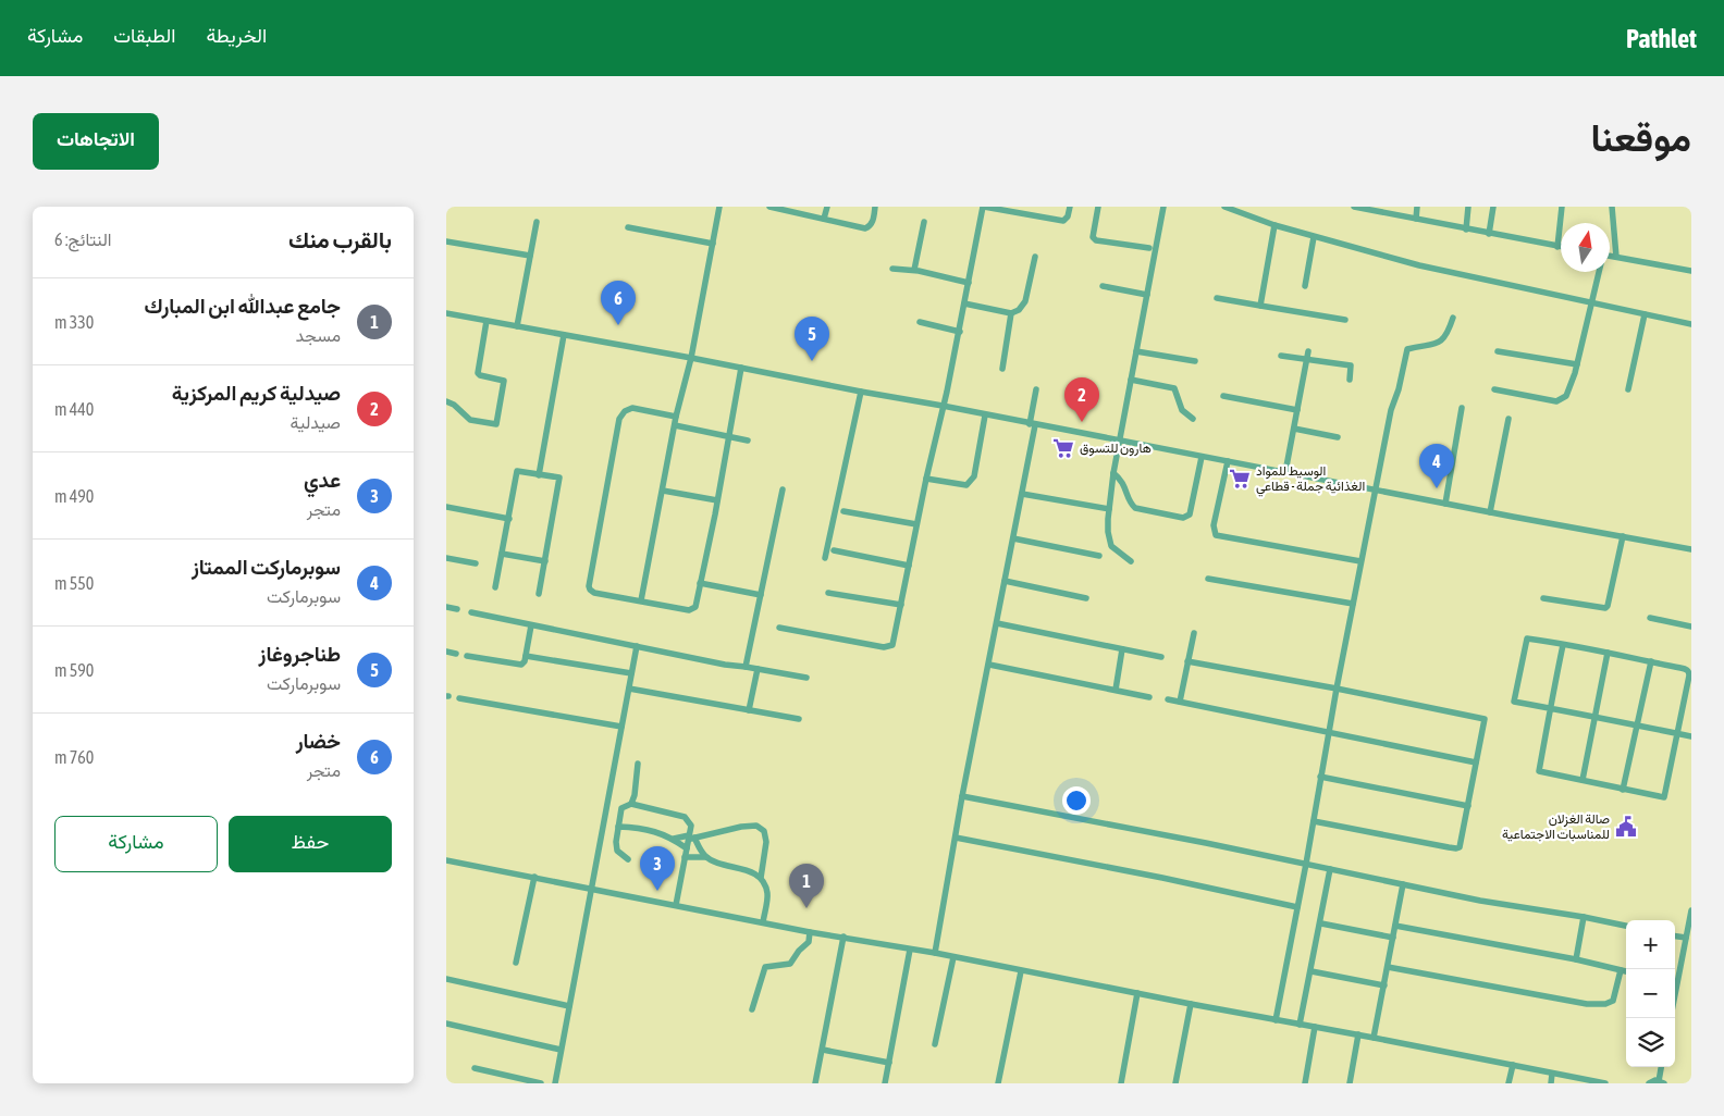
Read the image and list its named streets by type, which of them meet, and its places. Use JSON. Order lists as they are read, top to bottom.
{
  "places": {
    "supermarket": ["هارون للتسوق", "الوسيط للمواد الغذائية جملة - قطاعي"],
    "public building": ["صالة الغزلان للمناسبات الاجتماعية"]
  },
  "north": "top",
  "page": {
    "header": "Pathlet",
    "nav": ["الخريطة", "الطبقات", "مشاركة"],
    "title": "موقعنا",
    "buttons": [
      "الاتجاهات",
      ["حفظ", "مشاركة"]
    ],
    "heading": ["بالقرب منك", "النتائج: 6"],
    "list": [
      {
        "mark": "1",
        "name": "جامع عبدالله ابن المبارك",
        "note": "مسجد",
        "value": "330 m"
      },
      {
        "mark": "2",
        "name": "صيدلية كريم المركزية",
        "note": "صيدلية",
        "value": "440 m"
      },
      {
        "mark": "3",
        "name": "عدي",
        "note": "متجر",
        "value": "490 m"
      },
      {
        "mark": "4",
        "name": "سوبرماركت الممتاز",
        "note": "سوبرماركت",
        "value": "550 m"
      },
      {
        "mark": "5",
        "name": "طناجروغاز",
        "note": "سوبرماركت",
        "value": "590 m"
      },
      {
        "mark": "6",
        "name": "خضار",
        "note": "متجر",
        "value": "760 m"
      }
    ],
    "pins": [
      "6",
      "5",
      "2",
      "4",
      "3",
      "1"
    ],
    "map_buttons": ["+", "−"]
  }
}
